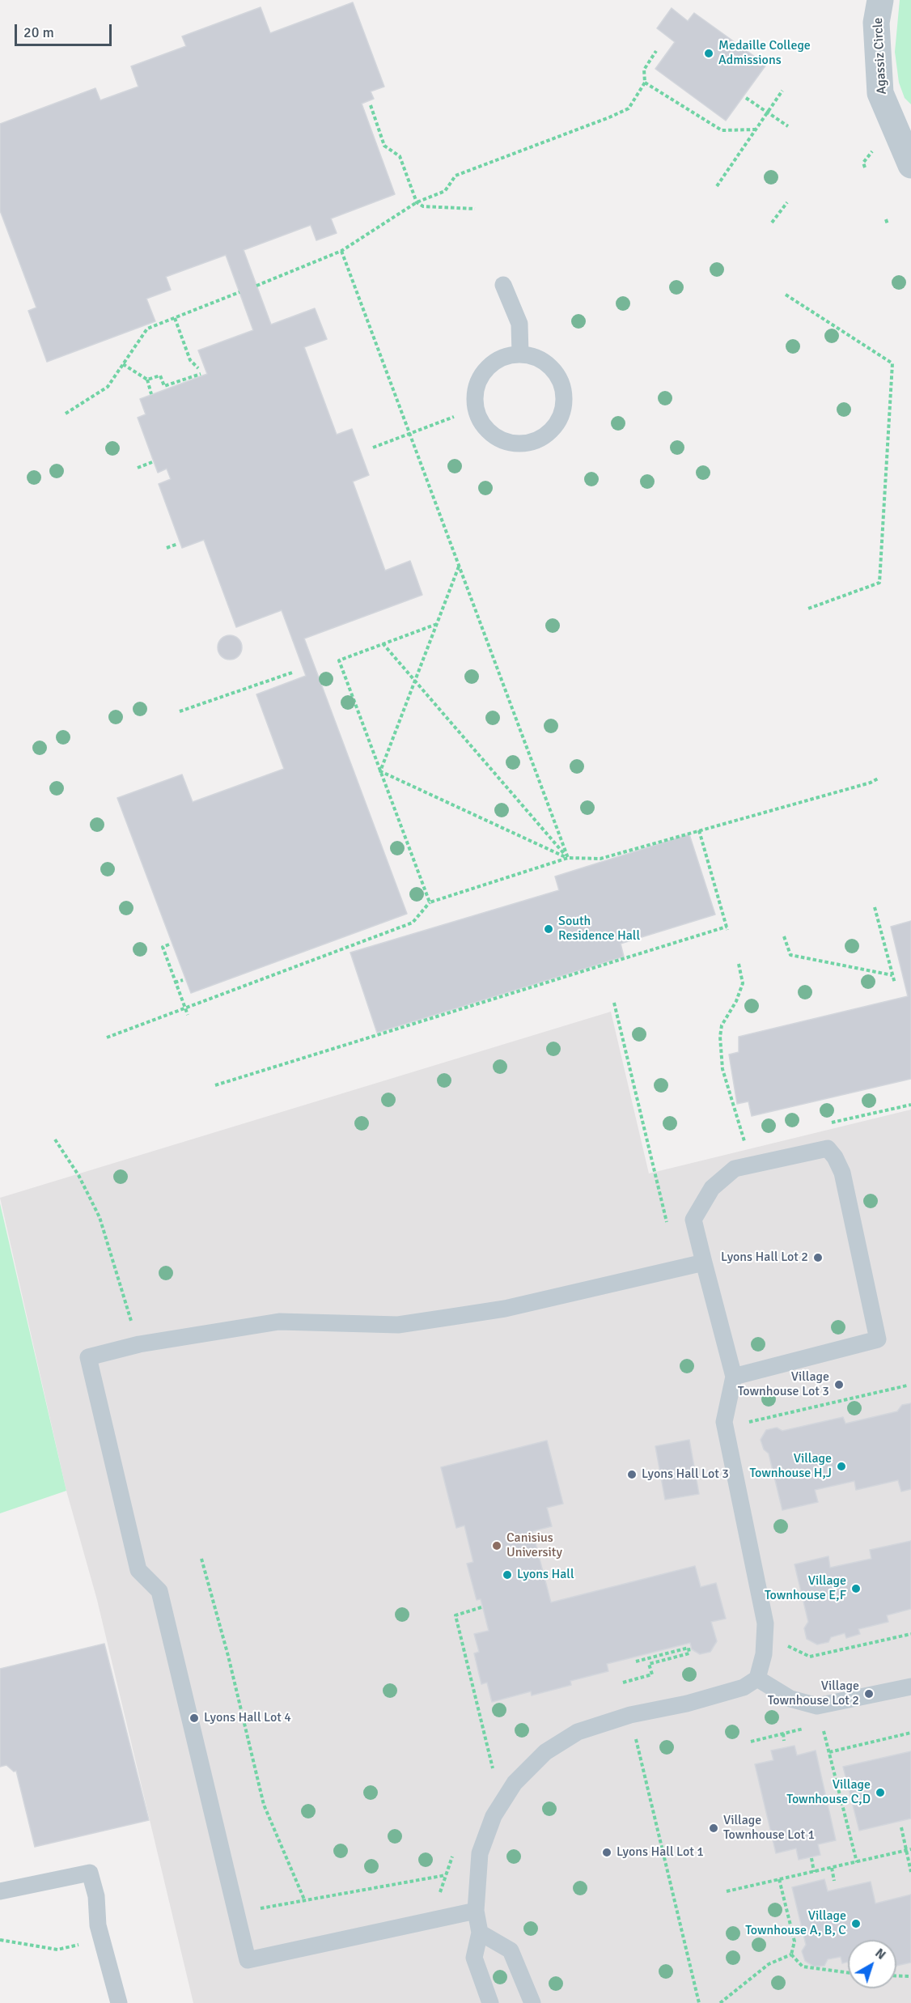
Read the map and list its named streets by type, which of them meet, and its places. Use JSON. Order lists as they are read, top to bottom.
{
  "streets": {
    "street": ["Agassiz Circle"]
  },
  "places": [
    "Medaille College Admissions",
    "South Residence Hall",
    "Lyons Hall Lot 2",
    "Village Townhouse Lot 3",
    "Village Townhouse H,J",
    "Lyons Hall Lot 3",
    "Canisius University",
    "Lyons Hall",
    "Village Townhouse E,F",
    "Village Townhouse Lot 2",
    "Lyons Hall Lot 4",
    "Village Townhouse C,D",
    "Village Townhouse Lot 1",
    "Lyons Hall Lot 1",
    "Village Townhouse A, B, C"
  ],
  "scale_bar": "20 m",
  "north": "top right"
}
